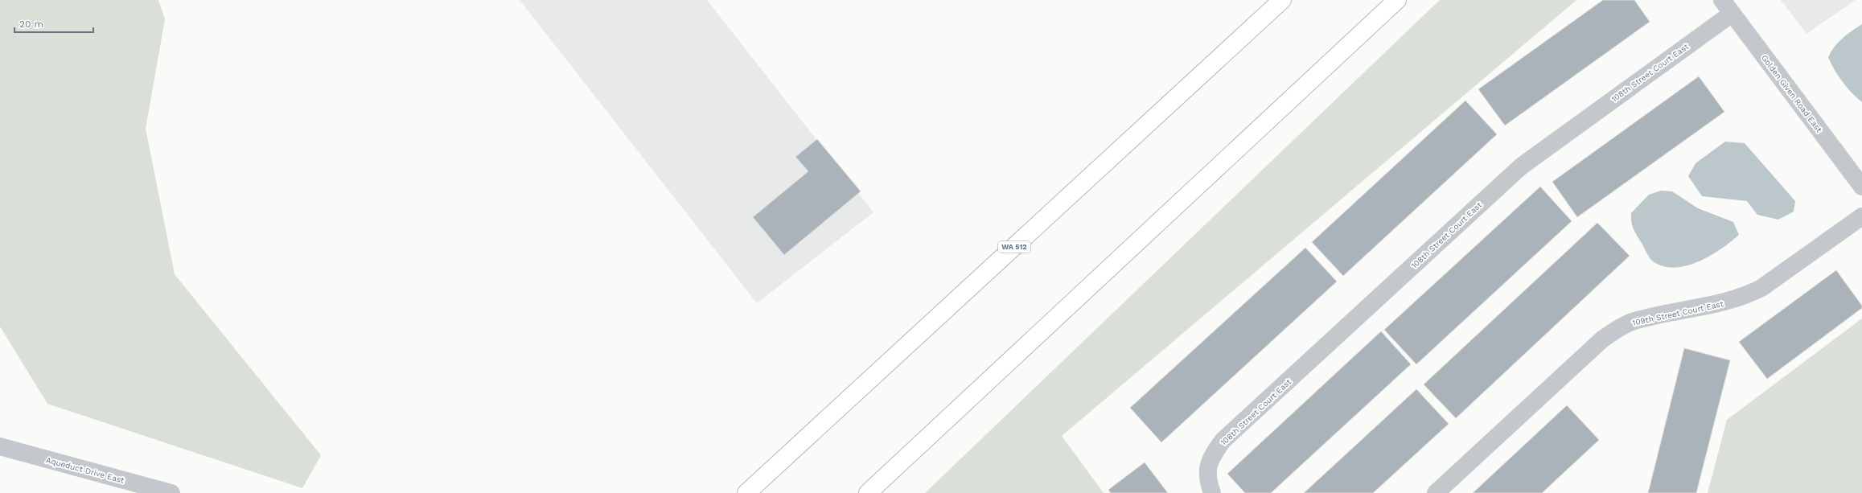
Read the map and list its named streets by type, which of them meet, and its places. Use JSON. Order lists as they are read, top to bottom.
{
  "streets": {
    "highway": ["WA 512"],
    "street": [
      "108th Street Court East",
      "Golden Given Road East",
      "109th Street Court East",
      "Aqueduct Drive East"
    ]
  },
  "crossings": [
    ["108th Street Court East", "Golden Given Road East"]
  ],
  "scale_bar": "20 m"
}
